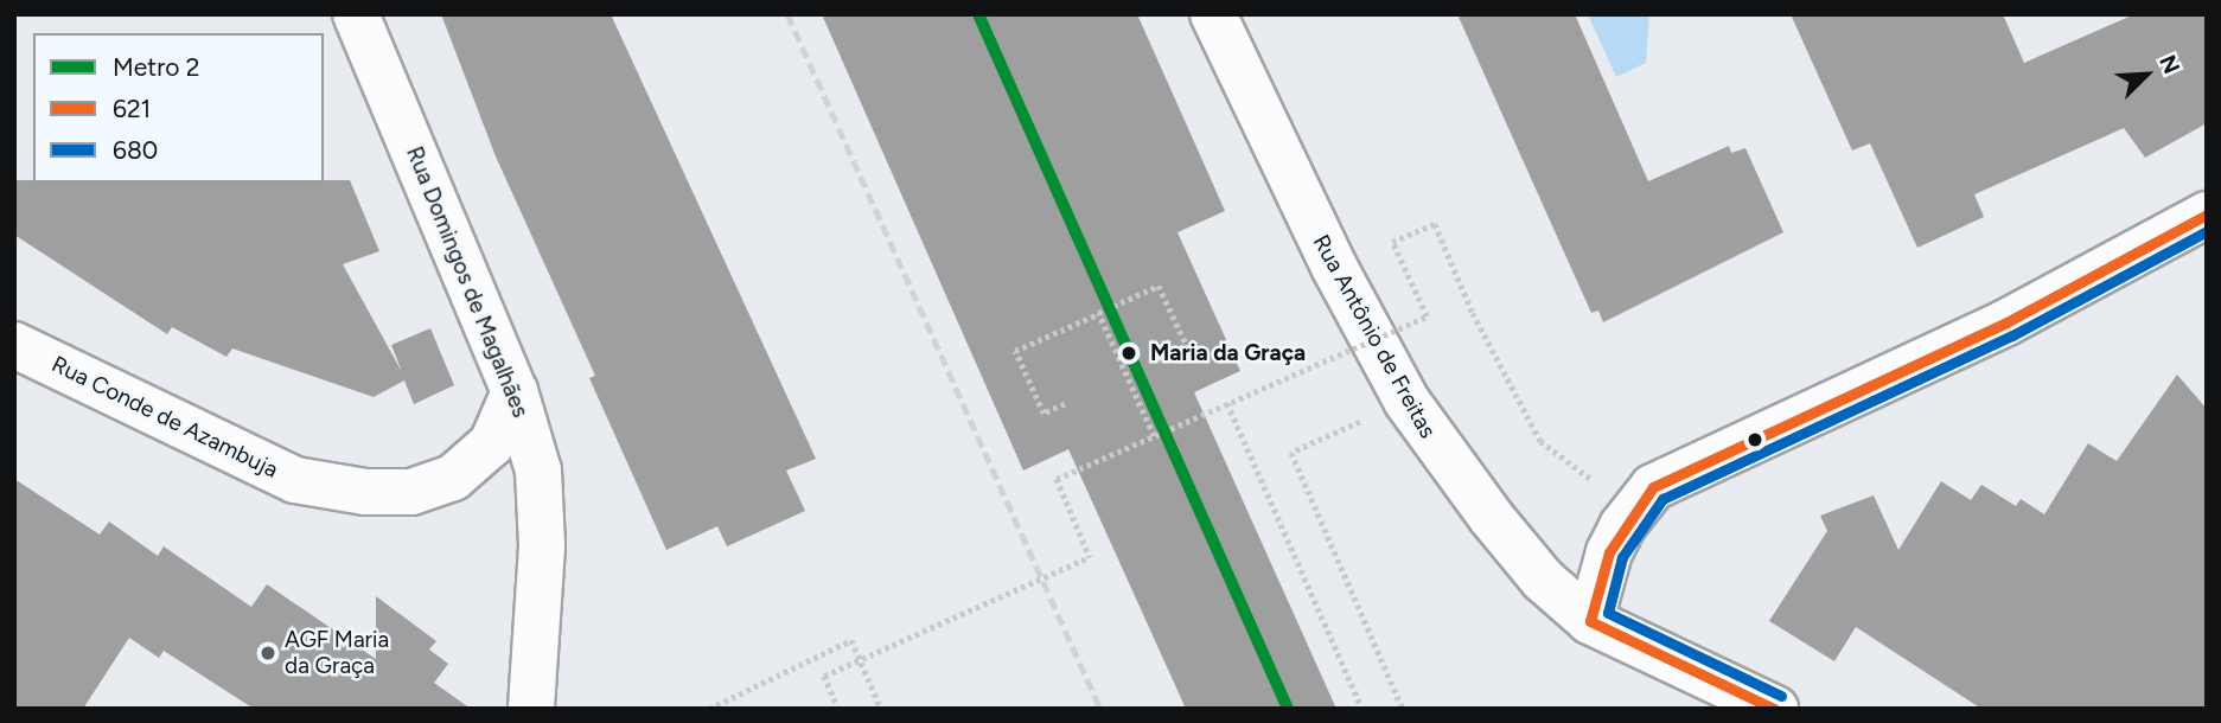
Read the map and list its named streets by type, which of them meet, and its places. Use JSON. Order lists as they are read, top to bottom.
{
  "streets": {
    "street": ["Rua Domingos de Magalhães", "Rua Antônio de Freitas", "Rua Conde de Azambuja"]
  },
  "crossings": [
    ["Rua Domingos de Magalhães", "Rua Conde de Azambuja"]
  ],
  "places": ["Maria da Graça", "AGF Maria da Graça"],
  "lines": ["metro line 2", "transit line 621", "transit line 680"],
  "legend": ["Metro 2", "621", "680"],
  "north": "top right"
}
